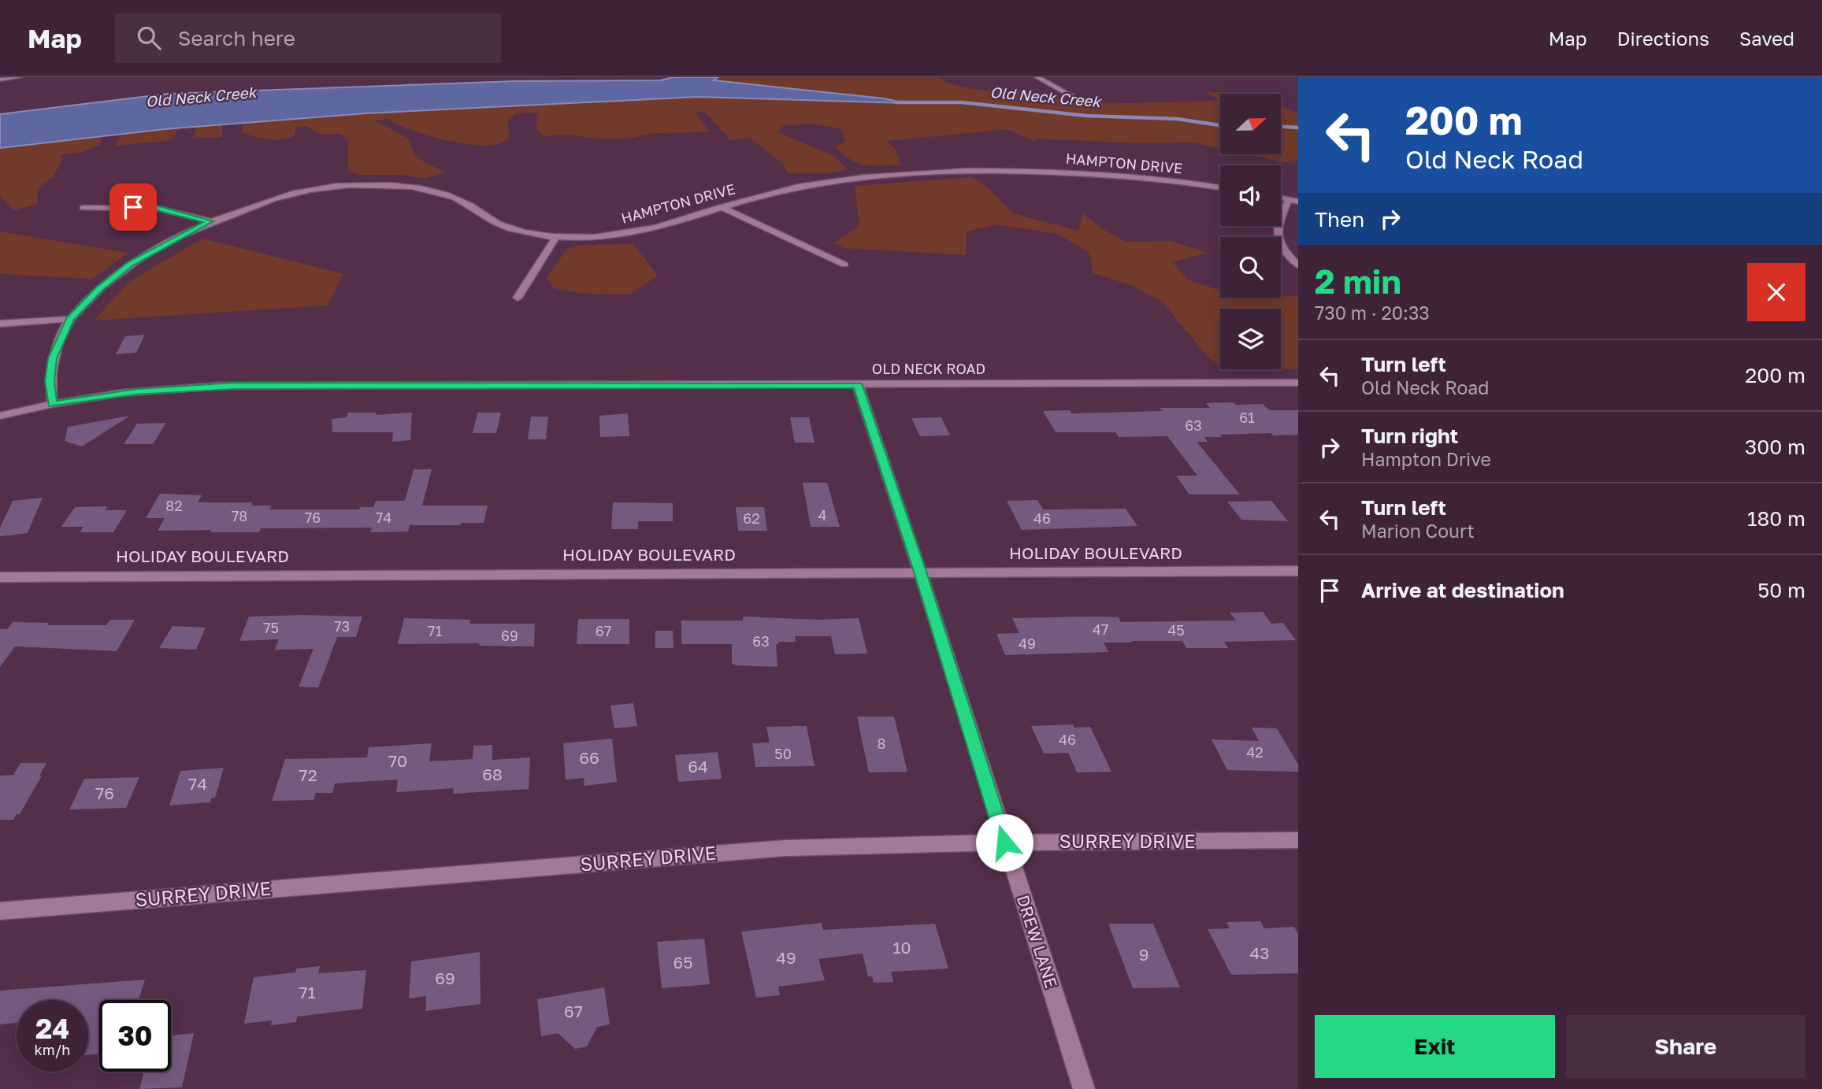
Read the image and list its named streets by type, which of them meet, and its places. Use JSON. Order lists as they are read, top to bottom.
{
  "streets": {
    "street": [
      "HAMPTON DRIVE",
      "OLD NECK ROAD",
      "HOLIDAY BOULEVARD",
      "SURREY DRIVE",
      "DREW LANE"
    ]
  },
  "crossings": [
    ["HAMPTON DRIVE", "OLD NECK ROAD"],
    ["OLD NECK ROAD", "DREW LANE"],
    ["HOLIDAY BOULEVARD", "DREW LANE"],
    ["SURREY DRIVE", "DREW LANE"]
  ],
  "water": ["Old Neck Creek"],
  "house_numbers": [
    "61",
    "63",
    "82",
    "4",
    "78",
    "76",
    "74",
    "62",
    "46",
    "73",
    "75",
    "47",
    "45",
    "71",
    "67",
    "69",
    "63",
    "49",
    "46",
    "8",
    "42",
    "50",
    "66",
    "70",
    "64",
    "68",
    "72",
    "74",
    "76",
    "10",
    "43",
    "9",
    "49",
    "65",
    "69",
    "71",
    "67"
  ],
  "north": "right",
  "page": {
    "header": "Map",
    "search": "Search here",
    "nav": ["Map", "Directions", "Saved"],
    "turn": ["200 m", "Old Neck Road"],
    "then": "Then",
    "heading": ["2 min", "730 m · 20:33"],
    "list": [
      {
        "name": "Turn left",
        "note": "Old Neck Road",
        "value": "200 m"
      },
      {
        "name": "Turn right",
        "note": "Hampton Drive",
        "value": "300 m"
      },
      {
        "name": "Turn left",
        "note": "Marion Court",
        "value": "180 m"
      },
      {
        "name": "Arrive at destination",
        "value": "50 m"
      }
    ],
    "speed": "24 km/h",
    "limit": "30",
    "buttons": ["Exit", "Share"]
  }
}
